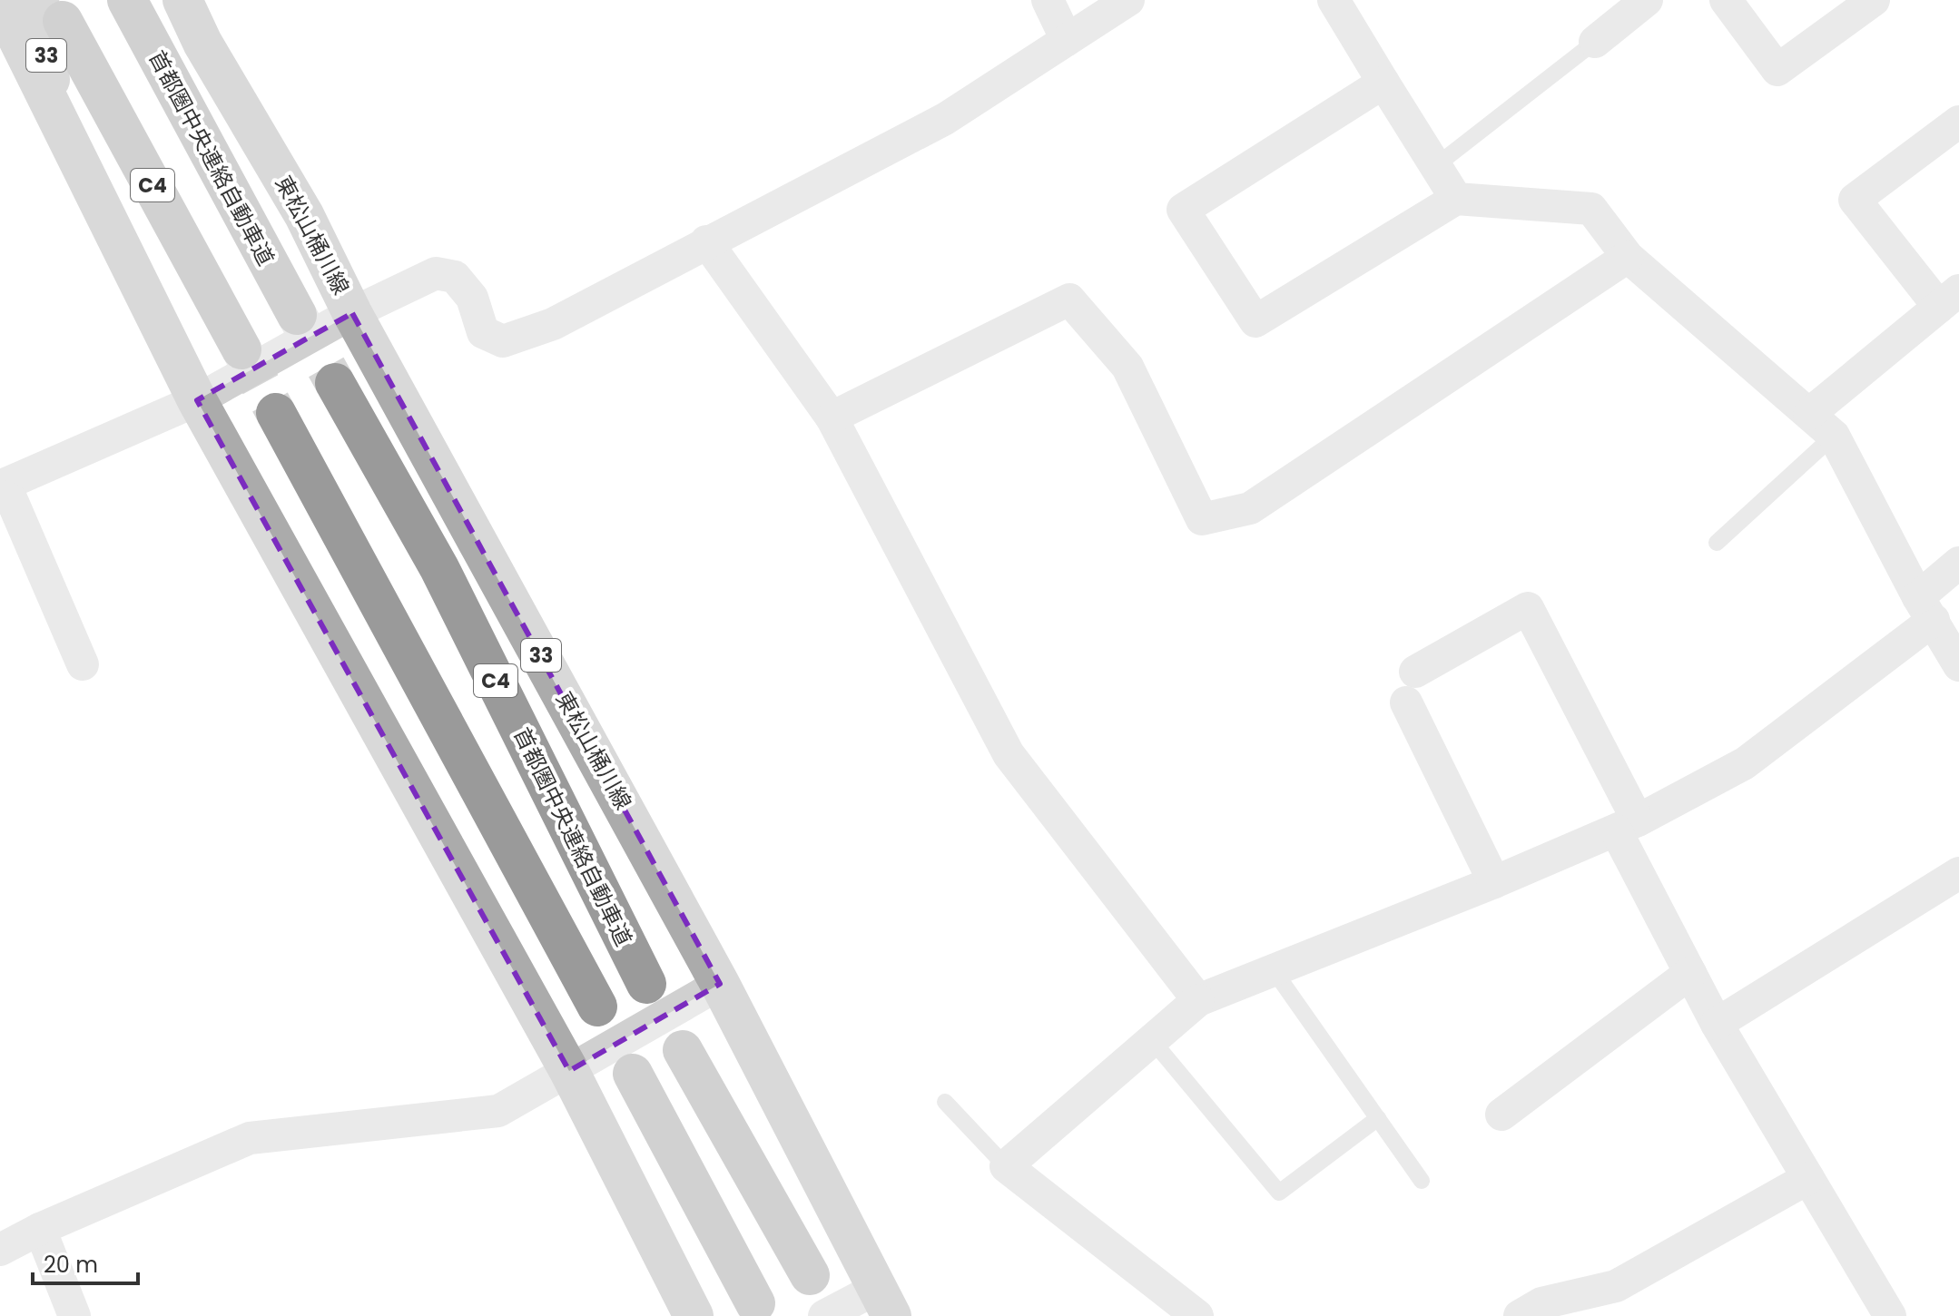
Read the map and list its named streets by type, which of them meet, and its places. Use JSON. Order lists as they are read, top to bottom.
{
  "streets": {
    "highway": ["首都圏中央連絡自動車道", "C4"],
    "main road": ["33", "東松山桶川線"]
  },
  "crossings": [
    ["33", "C4"]
  ],
  "scale_bar": "20 m"
}
